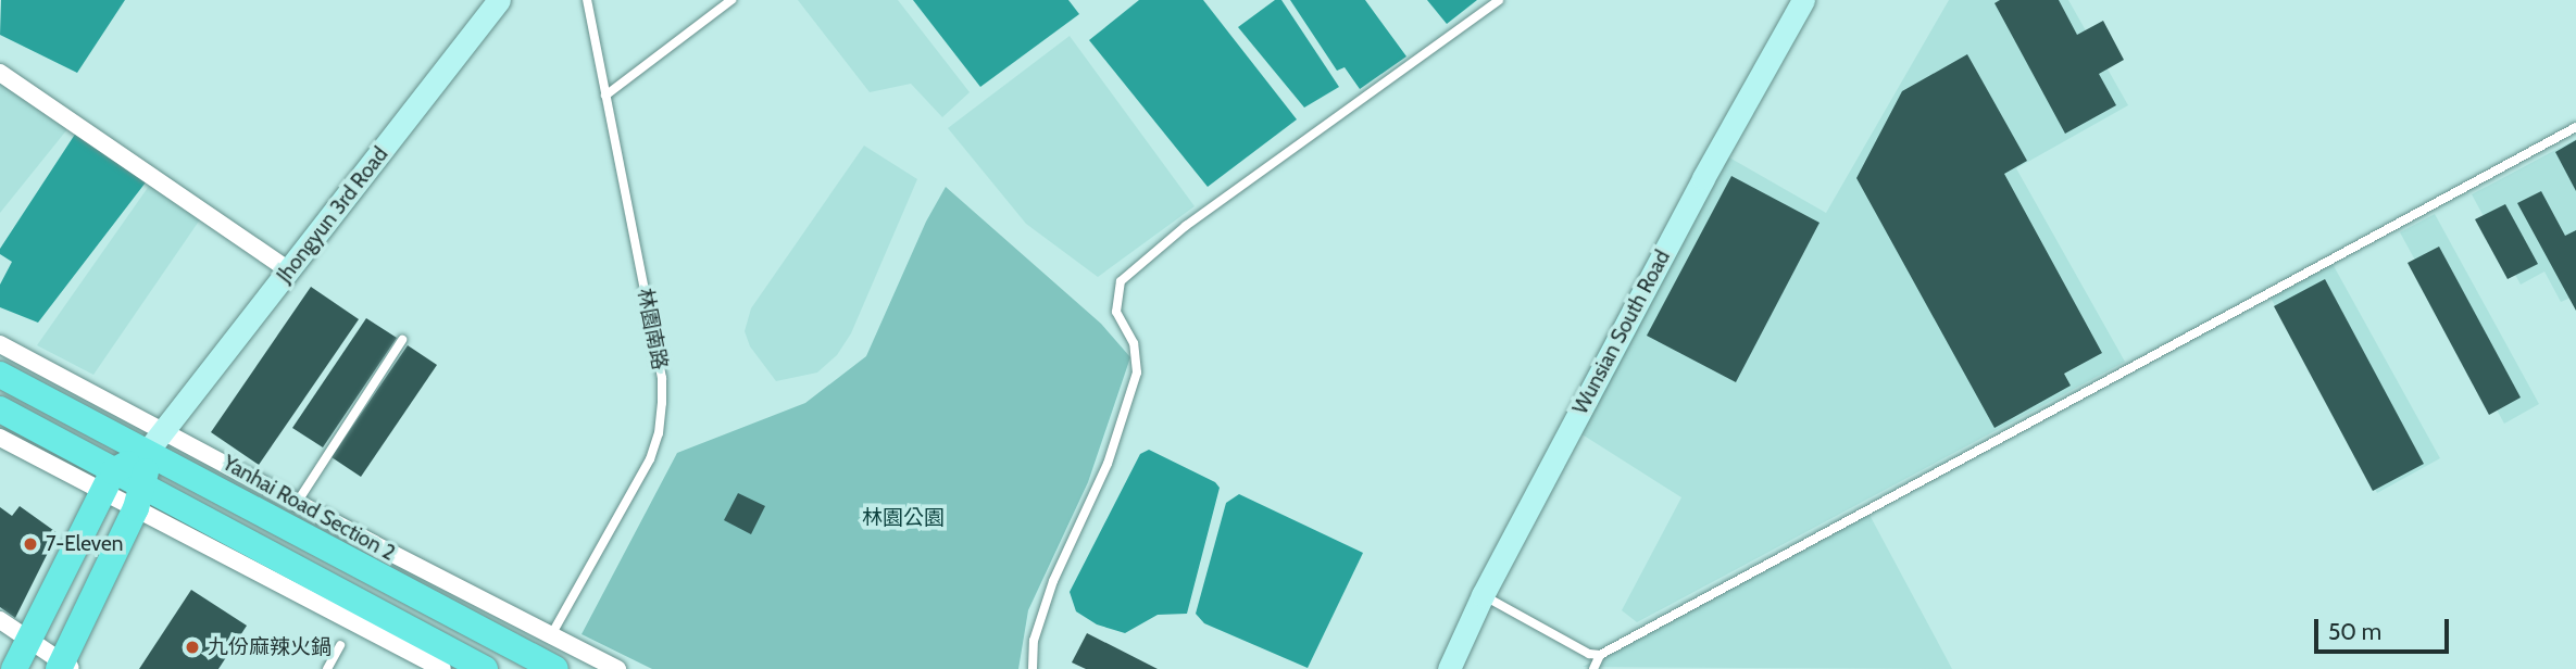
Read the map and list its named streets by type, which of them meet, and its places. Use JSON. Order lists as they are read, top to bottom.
{
  "streets": {
    "main road": ["Yanhai Road Section 2"],
    "street": ["Jhongyun 3rd Road", "Wunsian South Road"],
    "lane": ["林園南路"]
  },
  "crossings": [
    ["Jhongyun 3rd Road", "Yanhai Road Section 2"],
    ["林園南路", "Yanhai Road Section 2"]
  ],
  "parks": ["林園公園"],
  "places": ["7-Eleven", "九份麻辣火鍋"],
  "scale_bar": "50 m"
}
